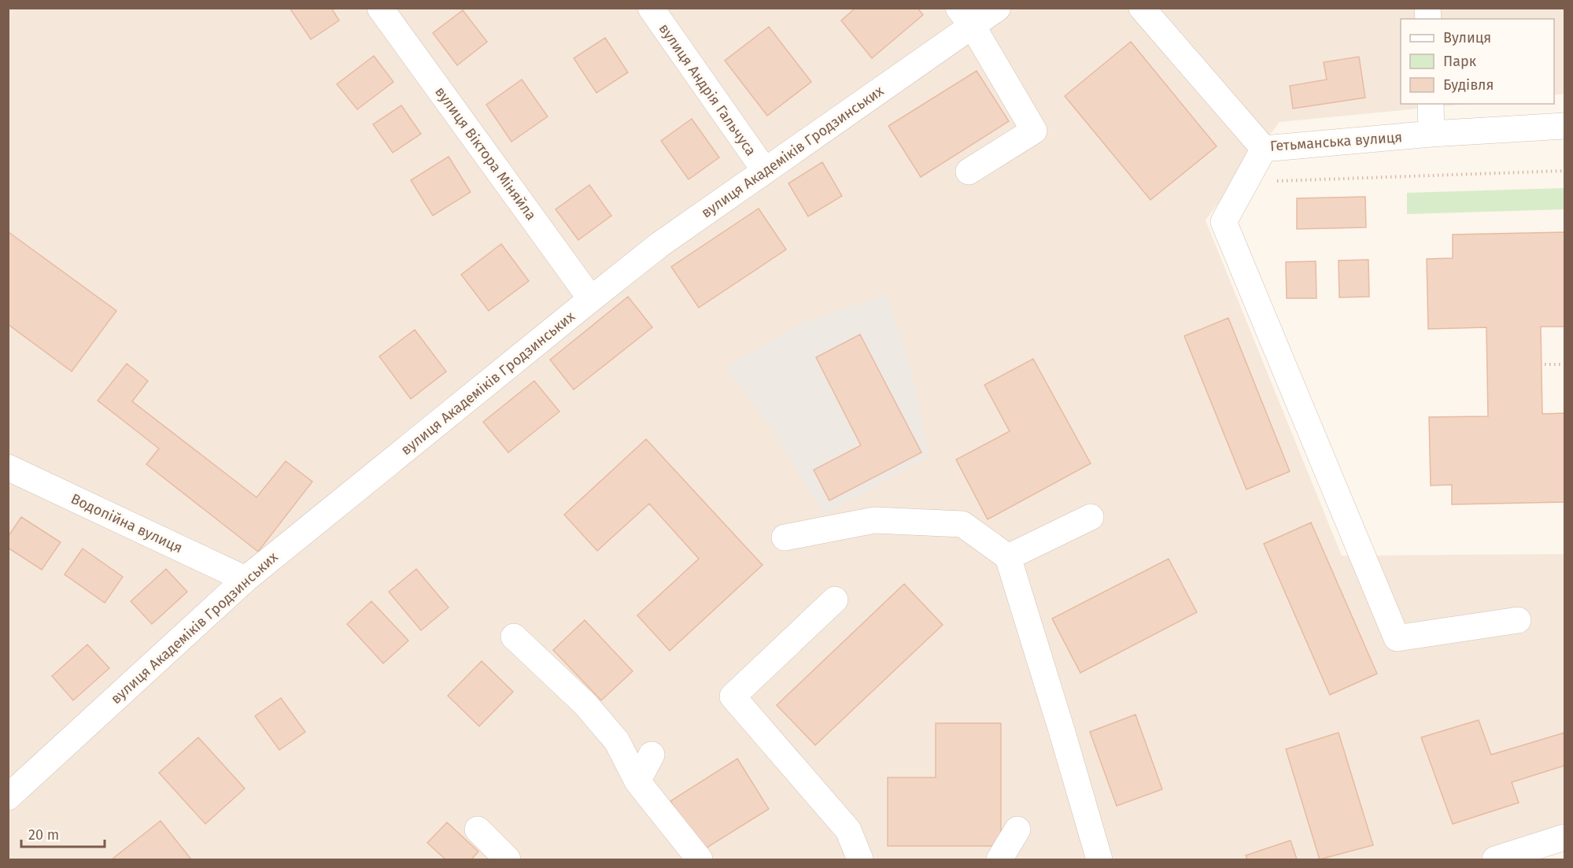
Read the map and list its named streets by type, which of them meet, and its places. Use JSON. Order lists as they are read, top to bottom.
{
  "streets": {
    "street": [
      "вулиця Андрія Гальчуса",
      "Гетьманська вулиця",
      "вулиця Академіків Гродзинських",
      "вулиця Віктора Міняйла",
      "Водопійна вулиця"
    ]
  },
  "crossings": [
    ["вулиця Андрія Гальчуса", "вулиця Академіків Гродзинських"],
    ["вулиця Академіків Гродзинських", "вулиця Віктора Міняйла"],
    ["вулиця Академіків Гродзинських", "Водопійна вулиця"]
  ],
  "legend": ["Вулиця", "Парк", "Будівля"],
  "scale_bar": "20 m"
}
